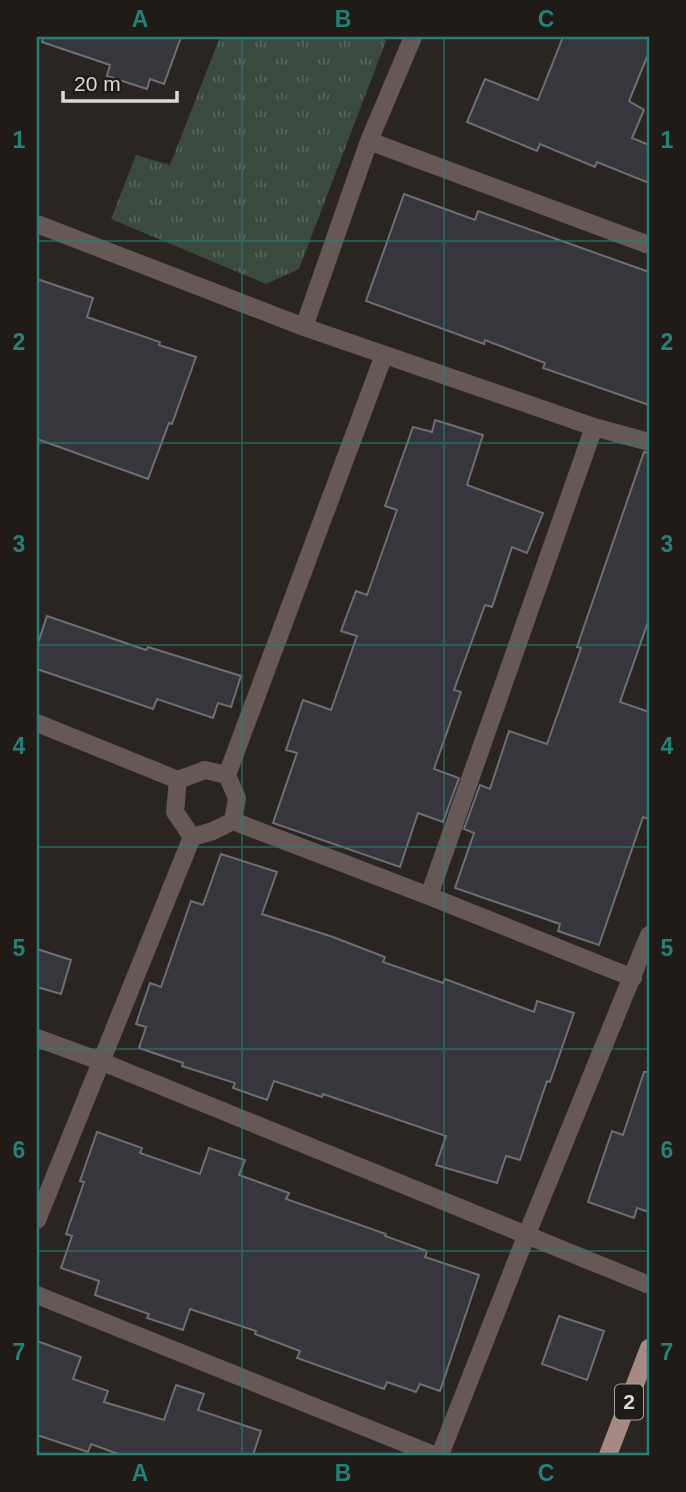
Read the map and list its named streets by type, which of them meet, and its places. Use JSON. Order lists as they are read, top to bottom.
{
  "streets": {
    "main road": ["2"]
  },
  "scale_bar": "20 m",
  "grid": {
    "columns": ["A", "B", "C"],
    "rows": [
      "1",
      "2",
      "3",
      "4",
      "5",
      "6",
      "7"
    ]
  }
}
